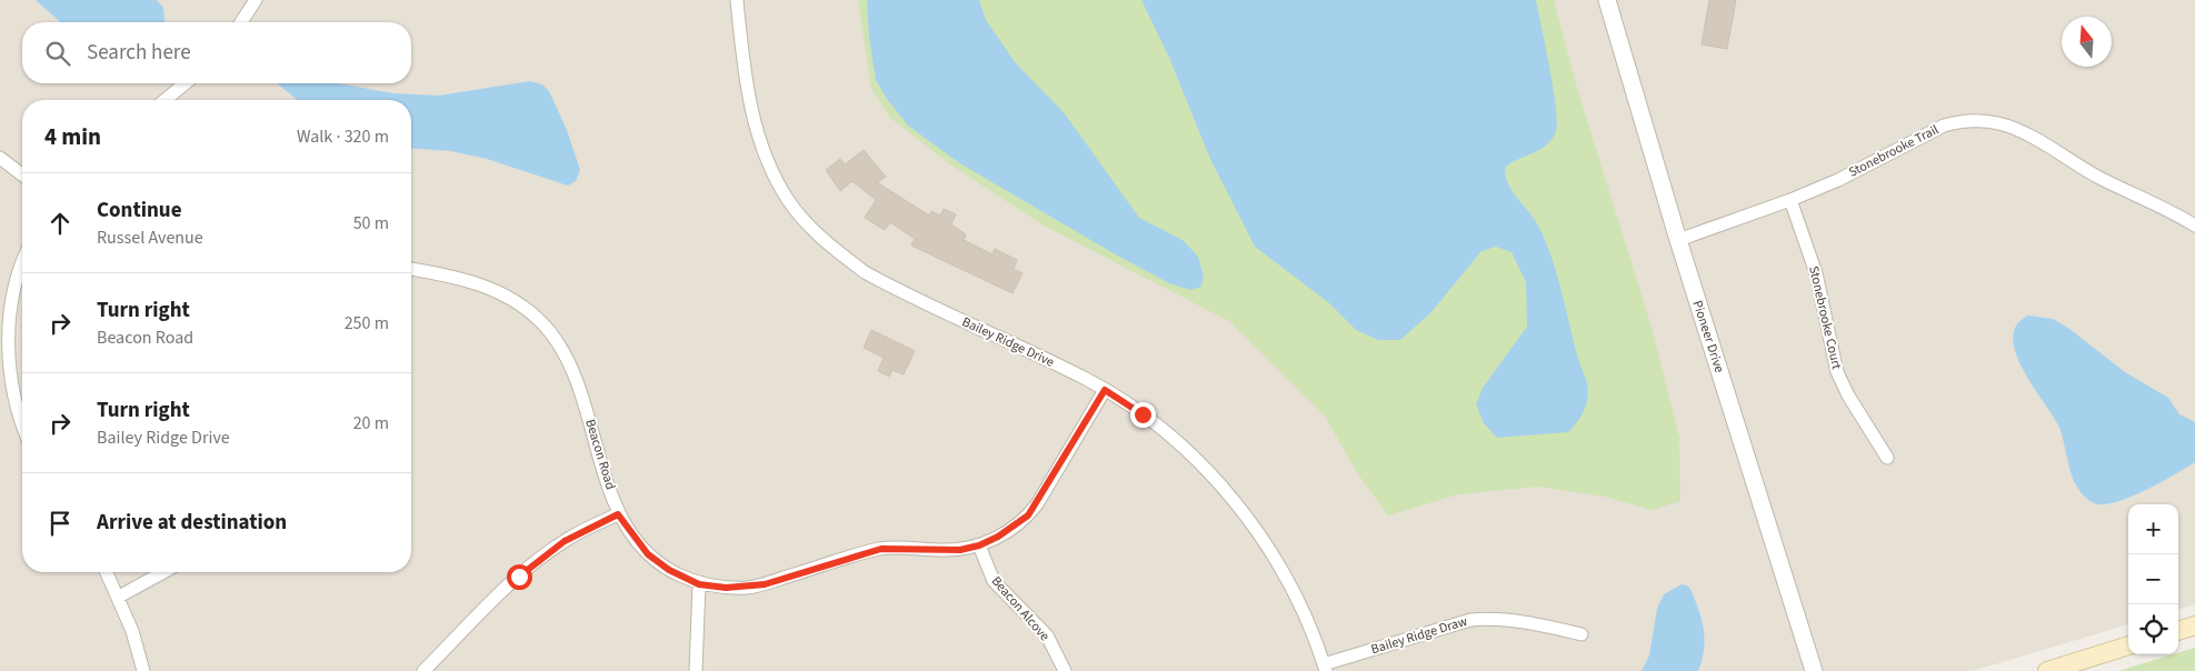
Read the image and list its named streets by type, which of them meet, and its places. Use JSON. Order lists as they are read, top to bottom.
{
  "streets": {
    "street": [
      "Stonebrooke Trail",
      "Stonebrooke Court",
      "Pioneer Drive",
      "Bailey Ridge Drive",
      "Beacon Road",
      "Beacon Alcove",
      "Bailey Ridge Draw"
    ]
  },
  "crossings": [
    ["Stonebrooke Trail", "Stonebrooke Court"],
    ["Stonebrooke Trail", "Pioneer Drive"],
    ["Bailey Ridge Drive", "Beacon Road"],
    ["Bailey Ridge Drive", "Bailey Ridge Draw"],
    ["Beacon Road", "Beacon Alcove"]
  ],
  "north": "top",
  "page": {
    "search": "Search here",
    "heading": ["4 min", "Walk · 320 m"],
    "list": [
      ["Continue", "Russel Avenue", "50 m"],
      ["Turn right", "Beacon Road", "250 m"],
      ["Turn right", "Bailey Ridge Drive", "20 m"],
      "Arrive at destination"
    ],
    "map_buttons": ["+", "−"]
  }
}
